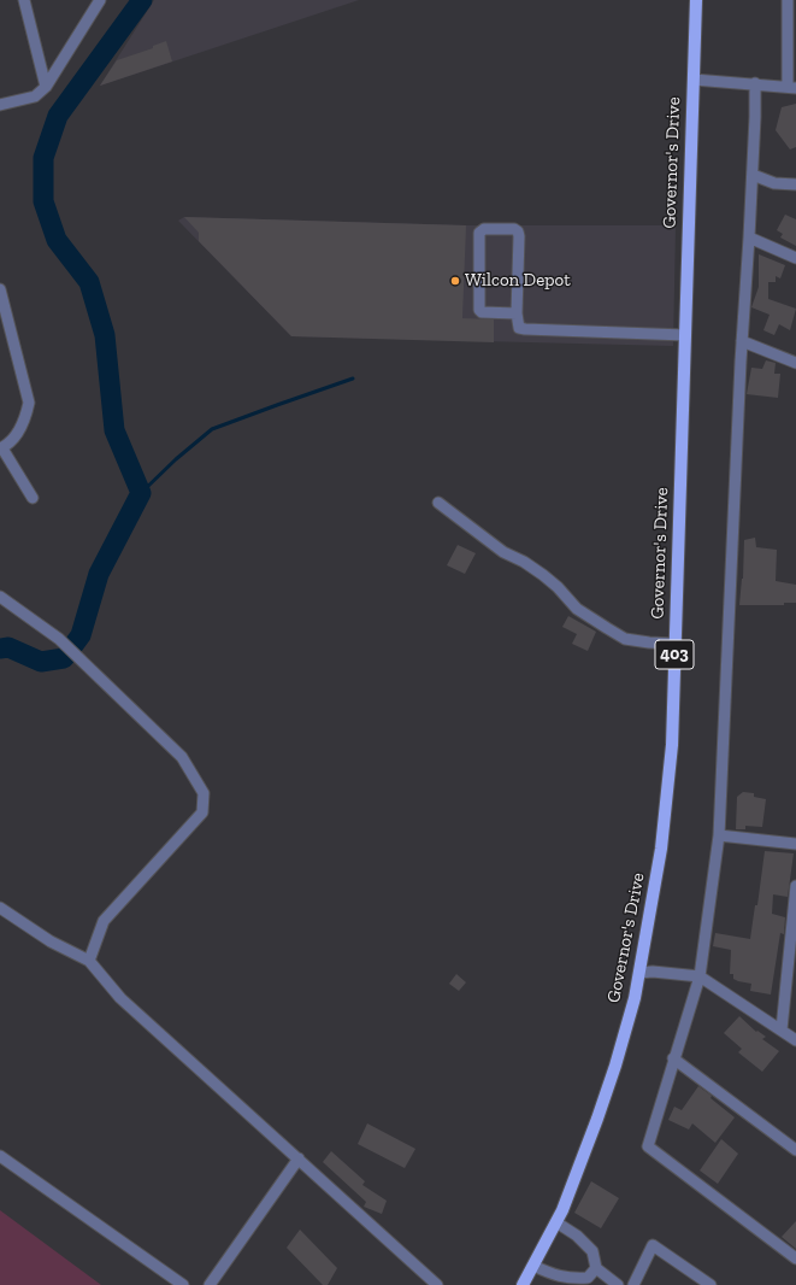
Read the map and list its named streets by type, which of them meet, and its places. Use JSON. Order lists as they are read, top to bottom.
{
  "streets": {
    "main road": ["Governor's Drive", "403"]
  },
  "places": ["Wilcon Depot"]
}
